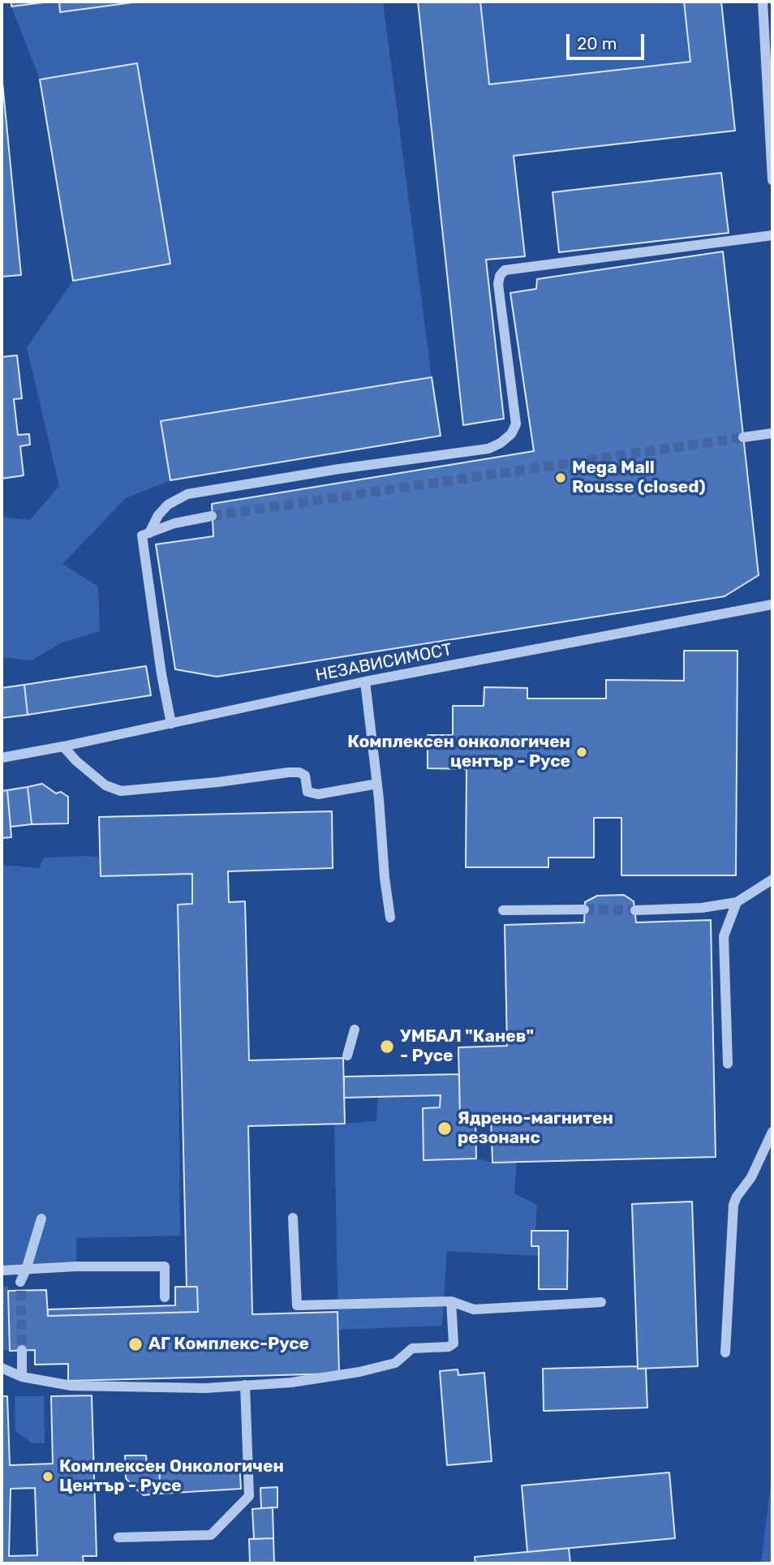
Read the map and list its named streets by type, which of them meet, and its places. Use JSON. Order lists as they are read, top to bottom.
{
  "streets": {
    "street": ["НЕЗАВИСИМОСТ"]
  },
  "places": [
    "Mega Mall Rousse (closed)",
    "Комплексен онкологичен център - Русе",
    "УМБАЛ \"Канев\" - Русе",
    "Ядрено-магнитен резонанс",
    "АГ Комплекс-Русе",
    "Комплексен Онкологичен Център - Русе"
  ],
  "scale_bar": "20 m"
}
